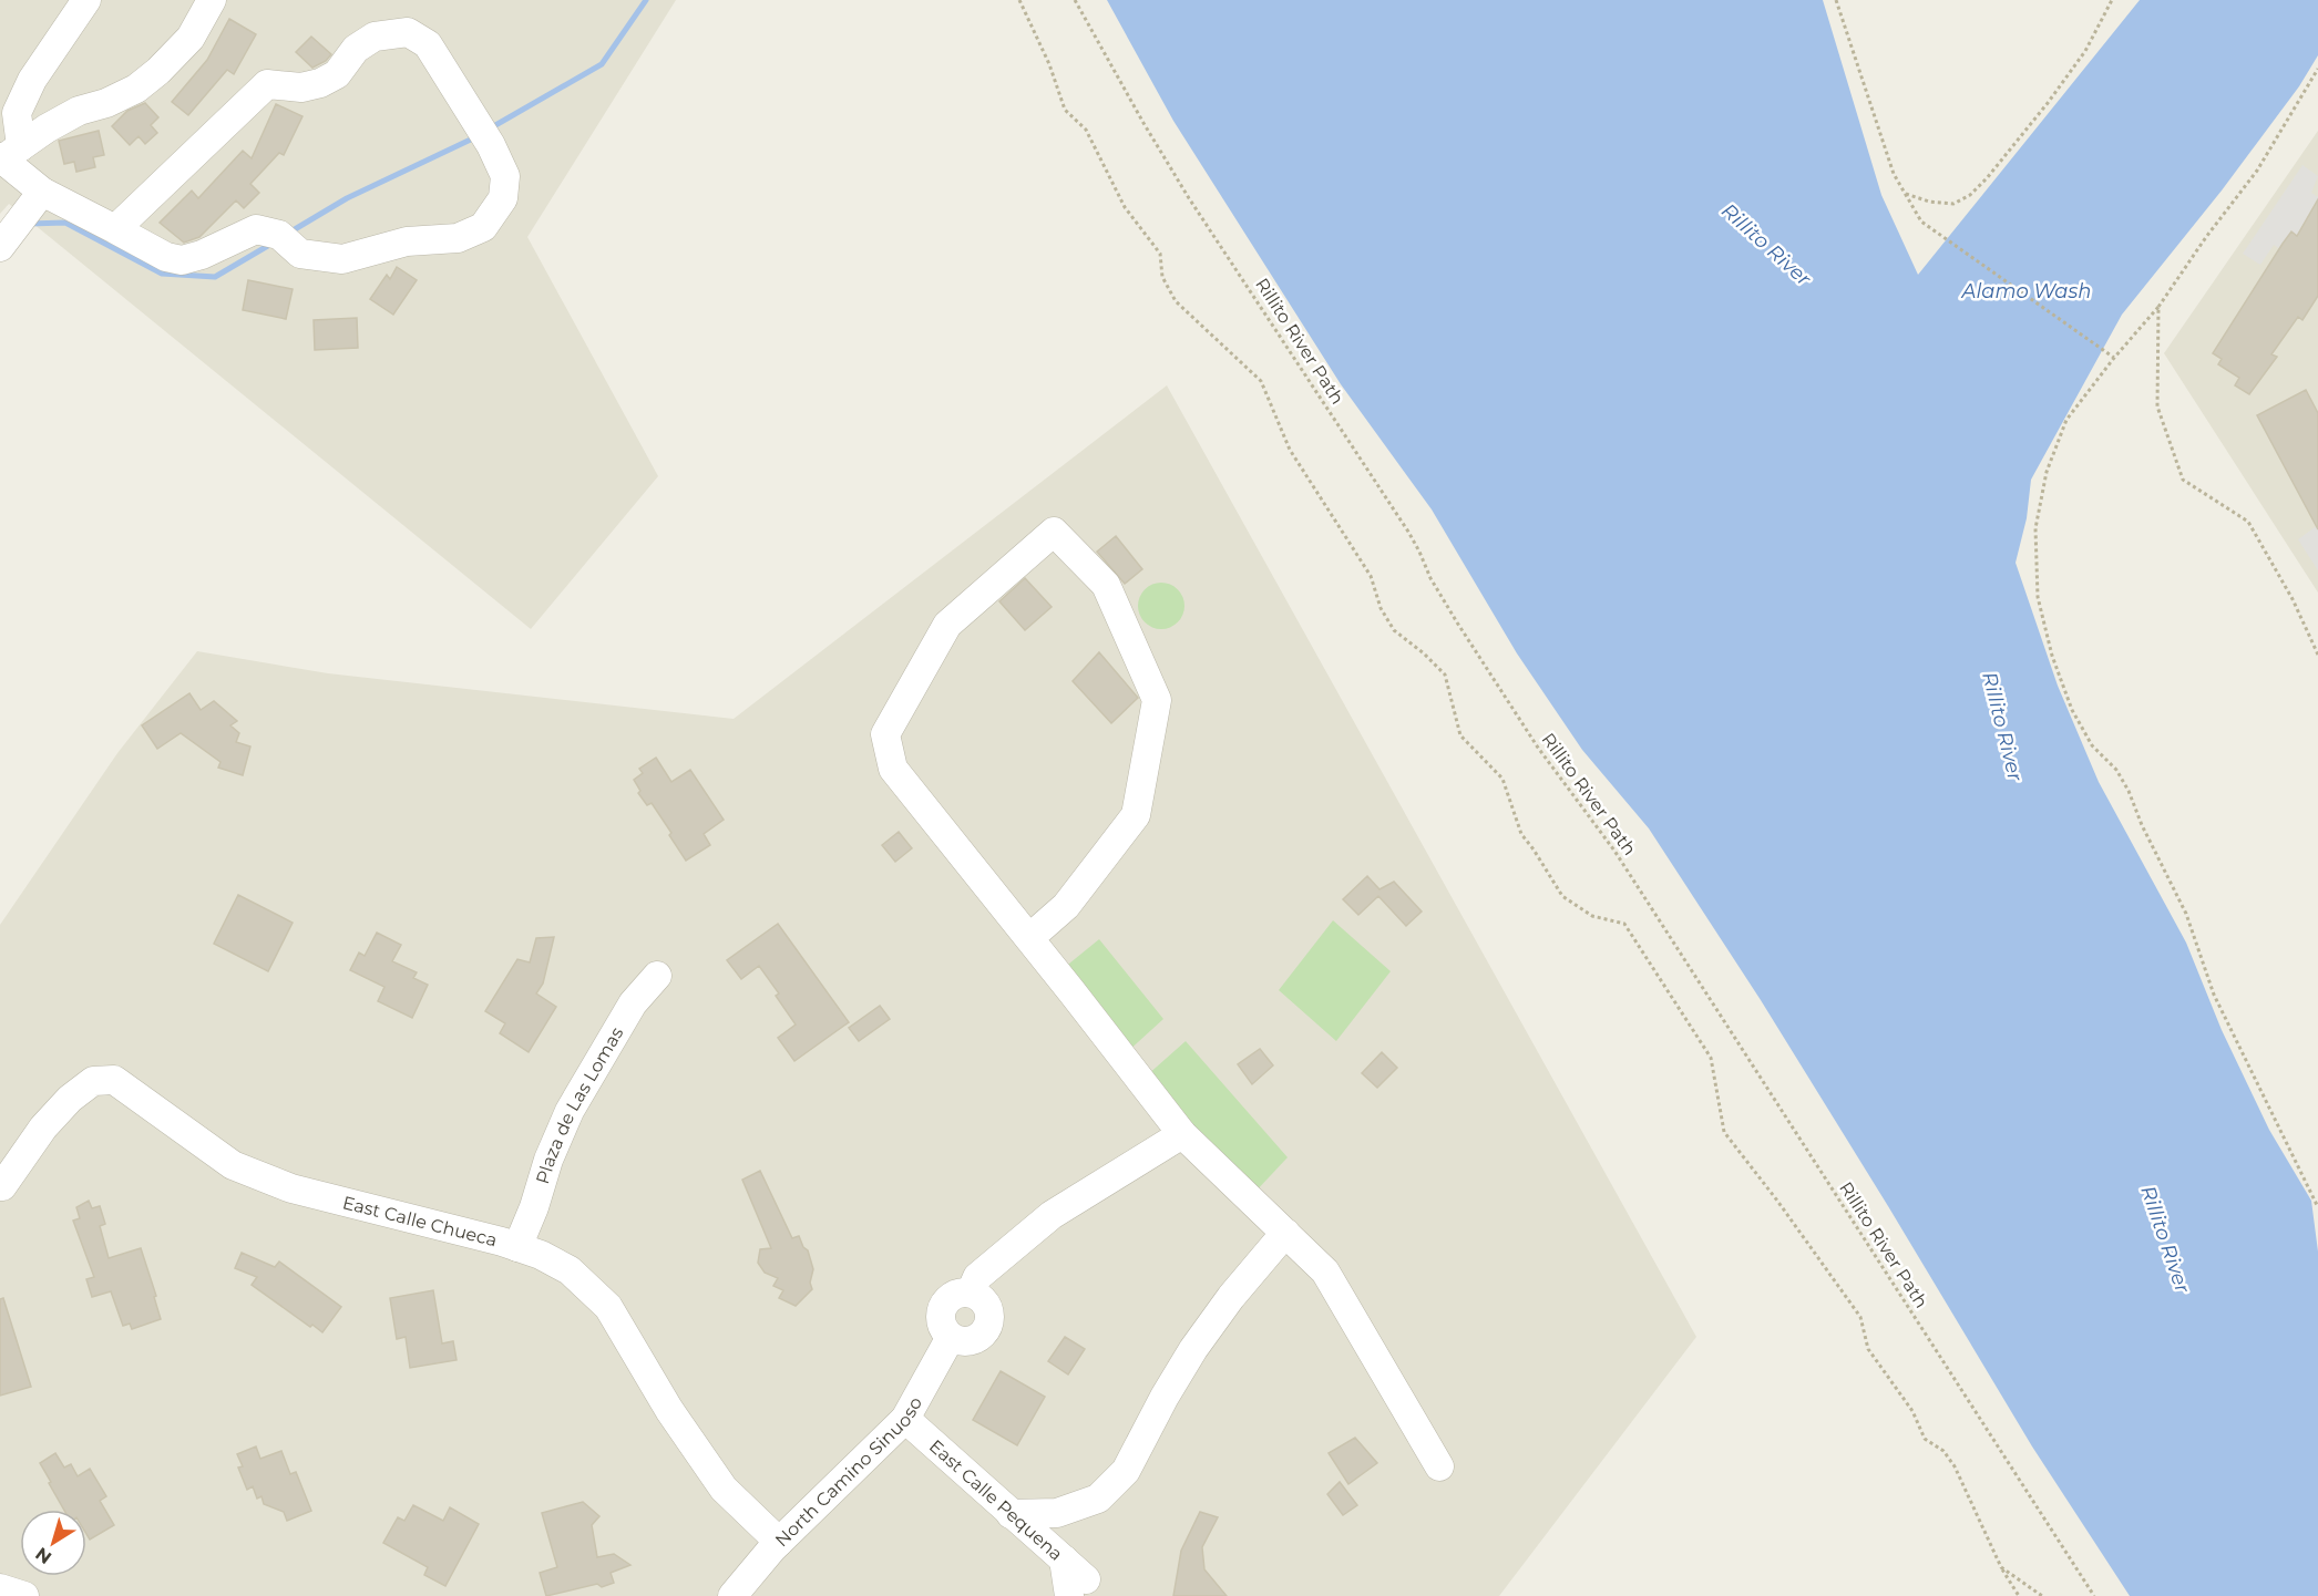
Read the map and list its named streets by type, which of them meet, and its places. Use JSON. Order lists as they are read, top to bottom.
{
  "streets": {
    "street": [
      "Plaza de Las Lomas",
      "East Calle Chueca",
      "North Camino Sinuoso",
      "East Calle Pequena"
    ],
    "path": ["Rillito River Path"]
  },
  "crossings": [
    ["Plaza de Las Lomas", "East Calle Chueca"],
    ["East Calle Chueca", "North Camino Sinuoso"],
    ["North Camino Sinuoso", "East Calle Pequena"]
  ],
  "water": ["Rillito River", "Alamo Wash"],
  "north": "bottom left"
}
